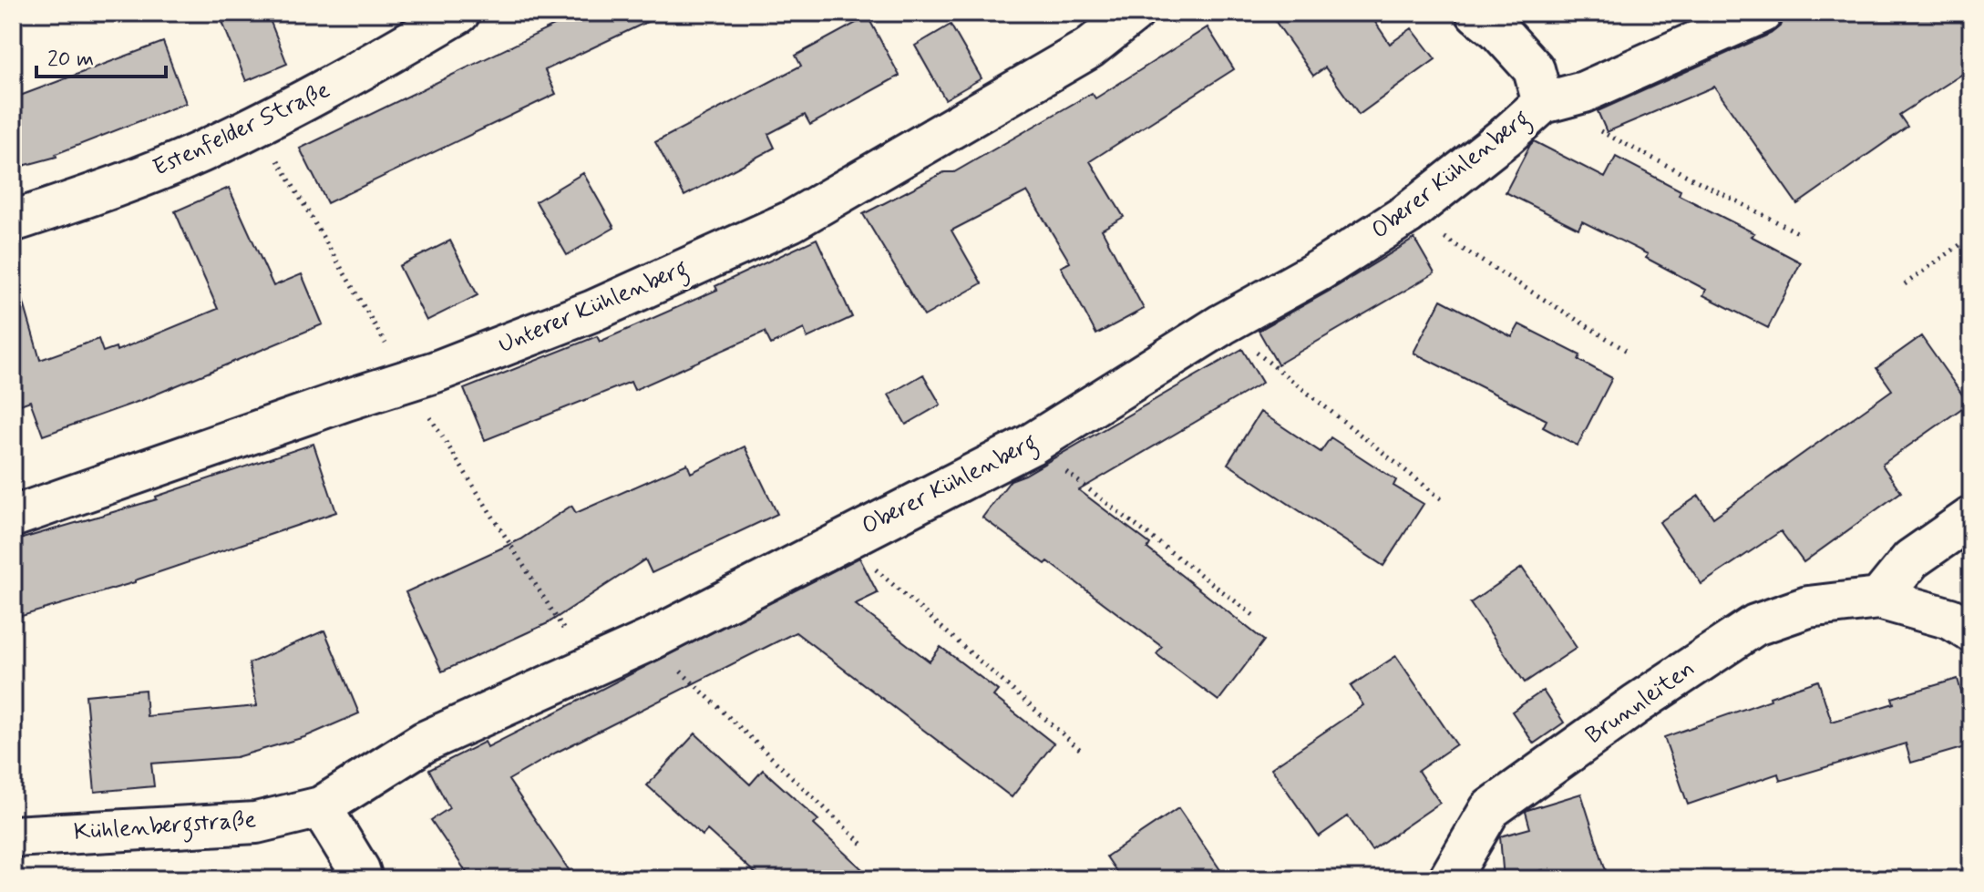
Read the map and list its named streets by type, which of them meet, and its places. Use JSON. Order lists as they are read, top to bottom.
{
  "streets": {
    "street": [
      "Estenfelder Straße",
      "Oberer Kühlenberg",
      "Unterer Kühlenberg",
      "Brunnleiten",
      "Kühlenbergstraße"
    ]
  },
  "crossings": [
    ["Oberer Kühlenberg", "Kühlenbergstraße"]
  ],
  "scale_bar": "20 m"
}
